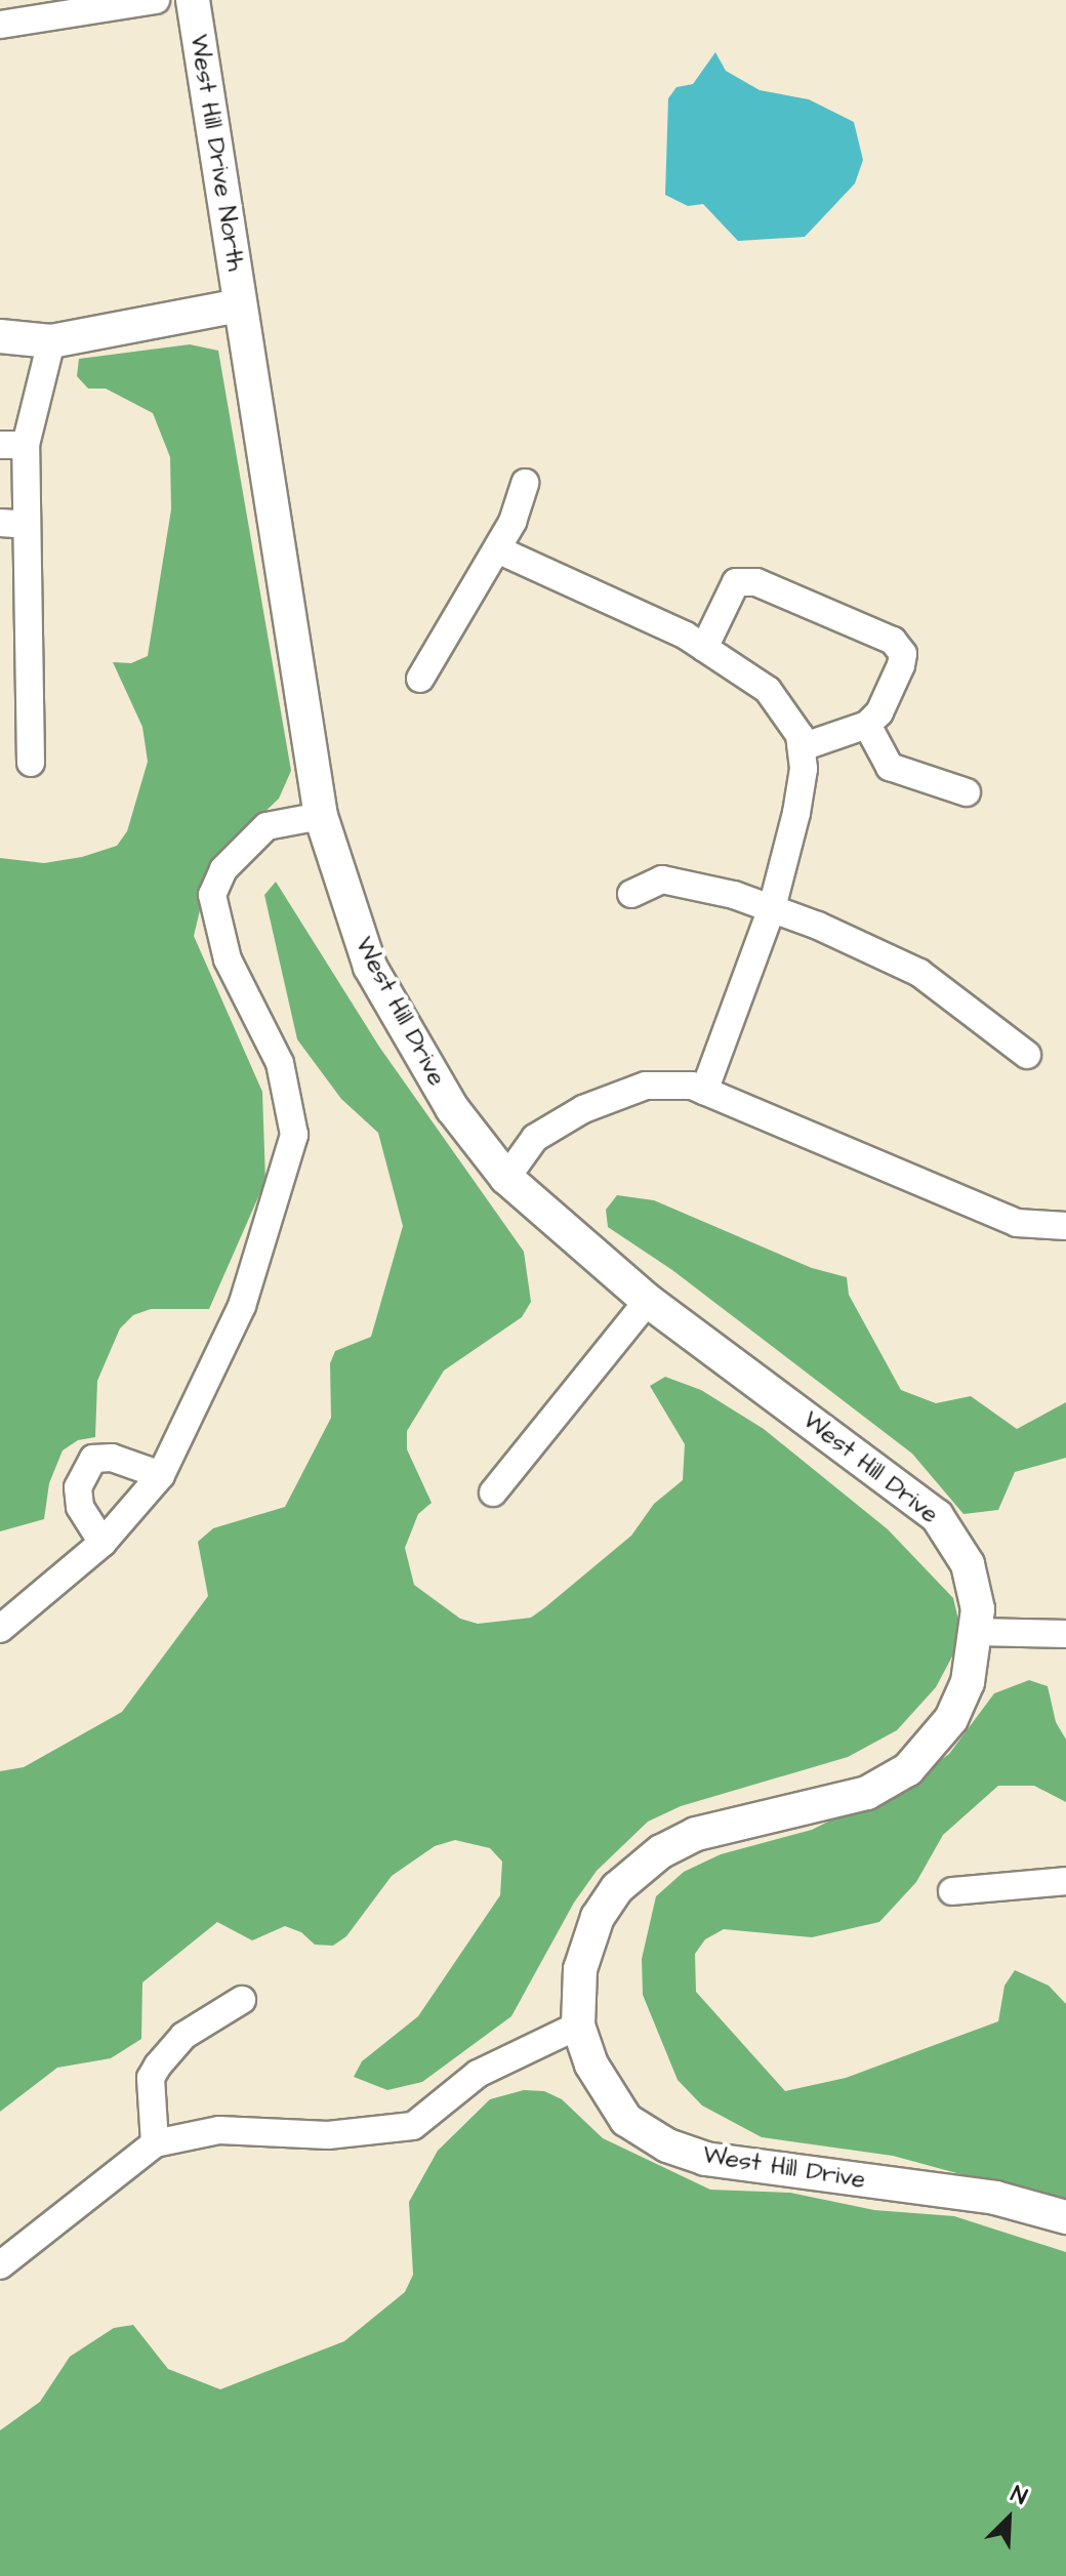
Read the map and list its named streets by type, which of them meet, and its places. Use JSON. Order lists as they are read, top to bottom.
{
  "streets": {
    "street": ["West Hill Drive North", "West Hill Drive"]
  },
  "crossings": [
    ["West Hill Drive North", "West Hill Drive"]
  ],
  "north": "top right"
}
